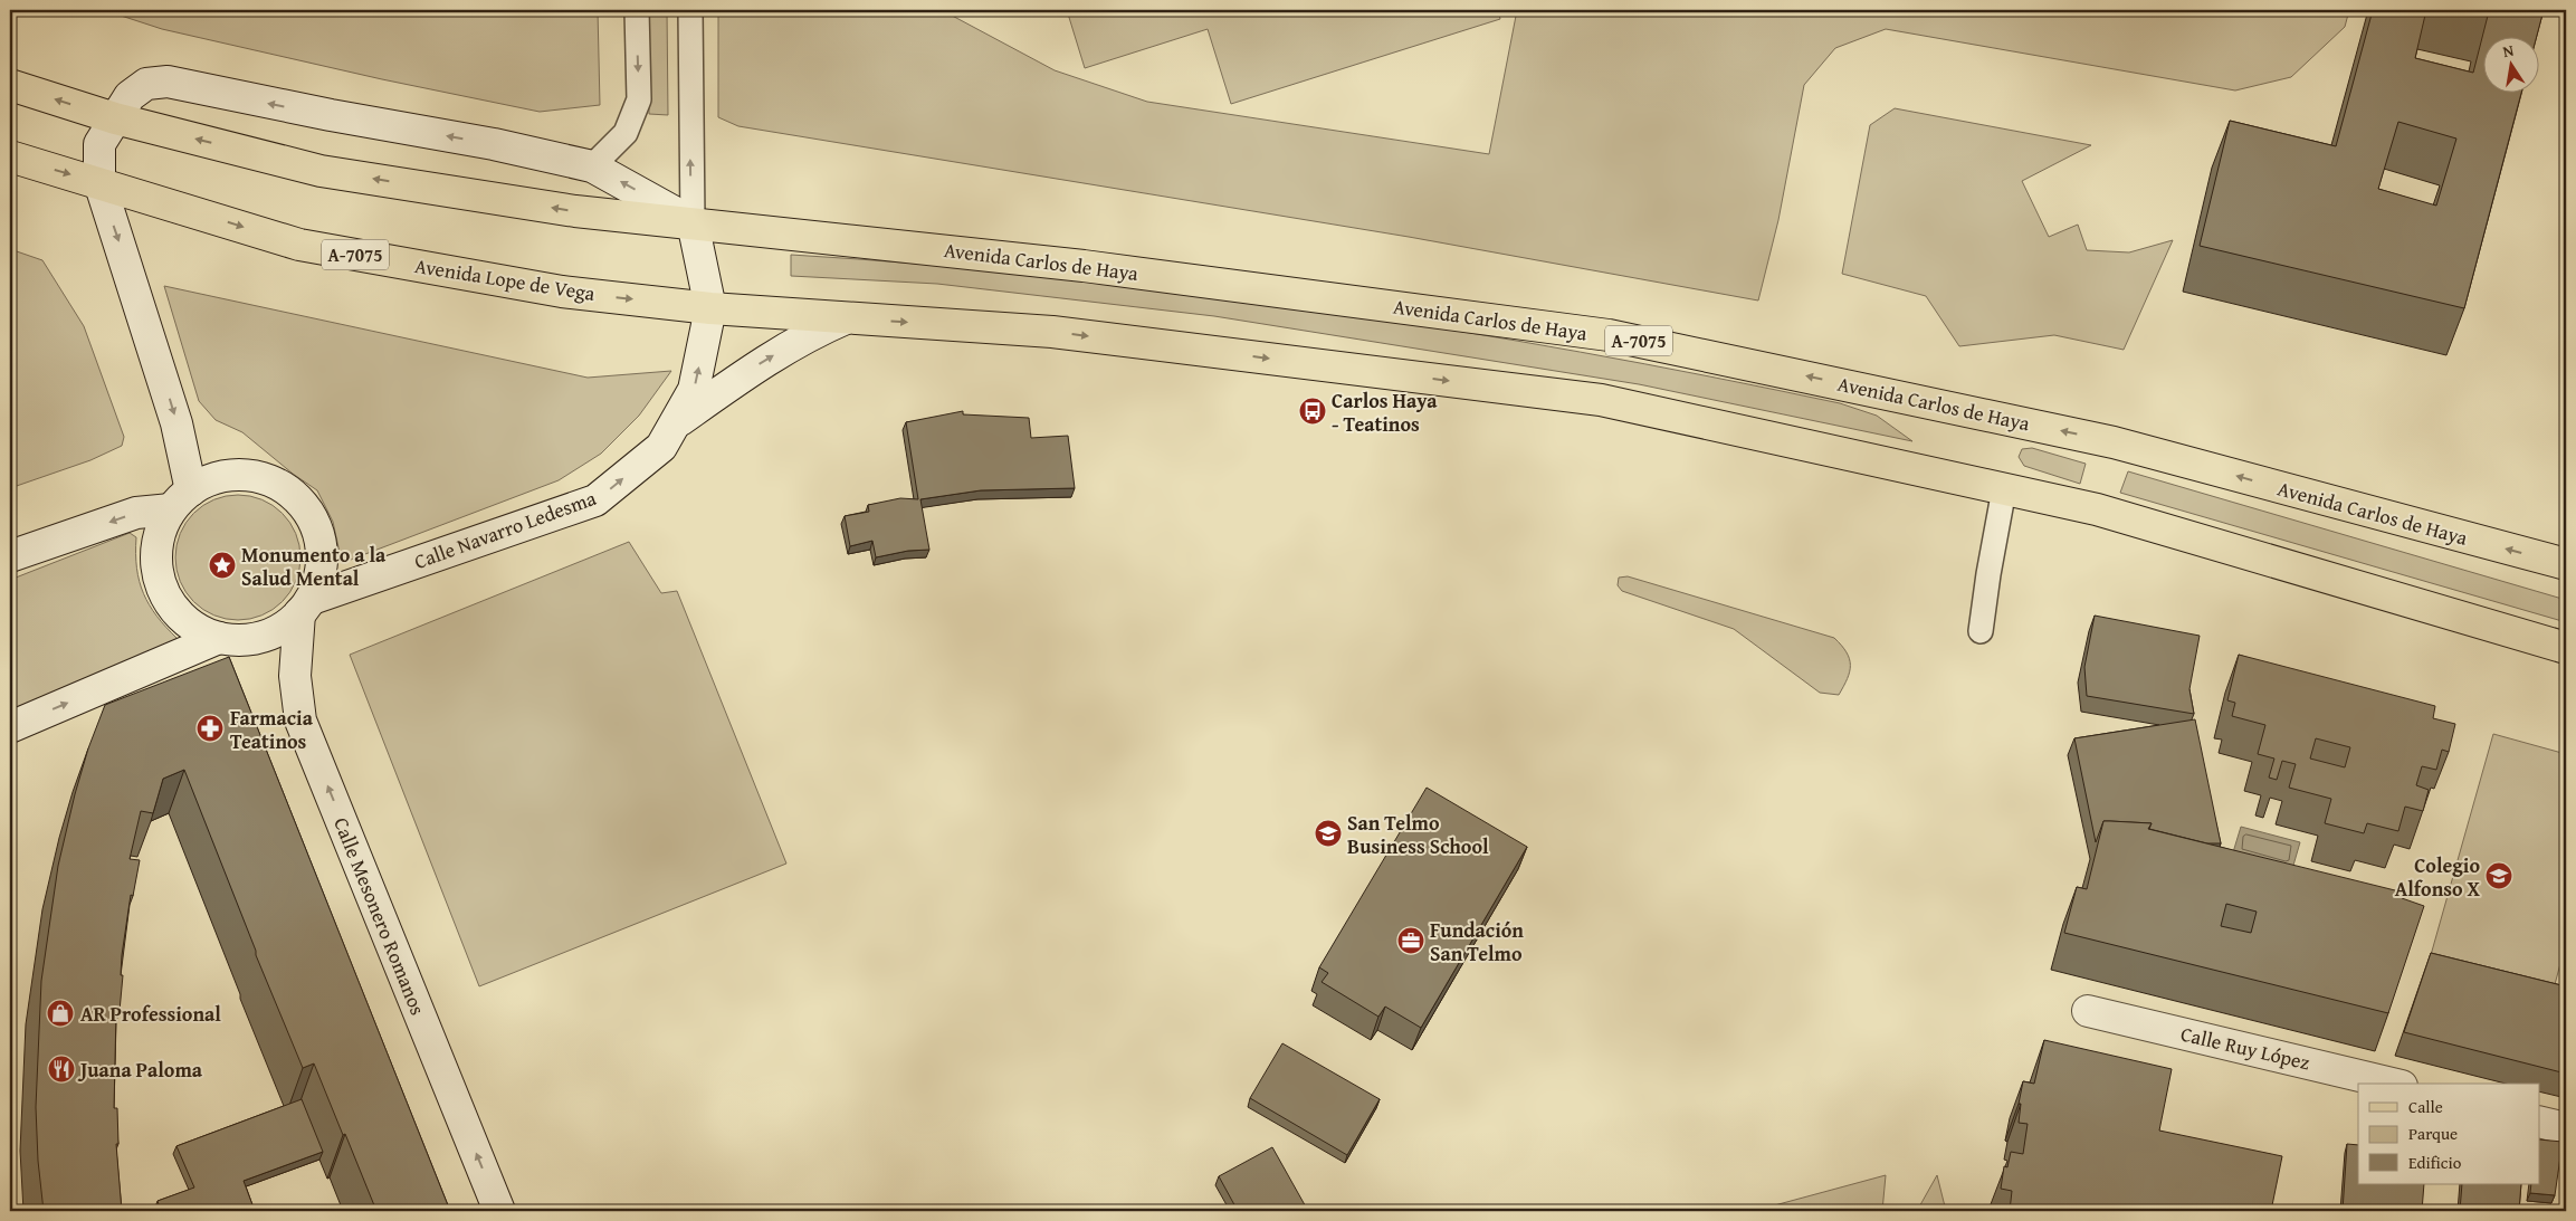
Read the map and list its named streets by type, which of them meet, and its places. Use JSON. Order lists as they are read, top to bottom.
{
  "streets": {
    "main road": [
      "A-7075",
      "Avenida Carlos de Haya",
      "Avenida Lope de Vega",
      "Calle Navarro Ledesma",
      "Calle Mesonero Romanos",
      "Calle Ruy López"
    ]
  },
  "crossings": [
    ["A-7075", "Avenida Carlos de Haya"],
    ["A-7075", "Avenida Lope de Vega"],
    ["Avenida Lope de Vega", "Calle Navarro Ledesma"],
    ["Calle Navarro Ledesma", "Calle Mesonero Romanos"]
  ],
  "one_way": ["Calle Mesonero Romanos"],
  "places": {
    "bus stop": ["Carlos Haya - Teatinos"],
    "place": ["Monumento a la Salud Mental"],
    "pharmacy": ["Farmacia Teatinos"],
    "school or university": ["San Telmo Business School", "Colegio Alfonso X"],
    "office": ["Fundación San Telmo"],
    "shop": ["AR Professional"],
    "restaurant": ["Juana Paloma"]
  },
  "legend": ["Calle", "Parque", "Edificio"],
  "north": "top"
}
